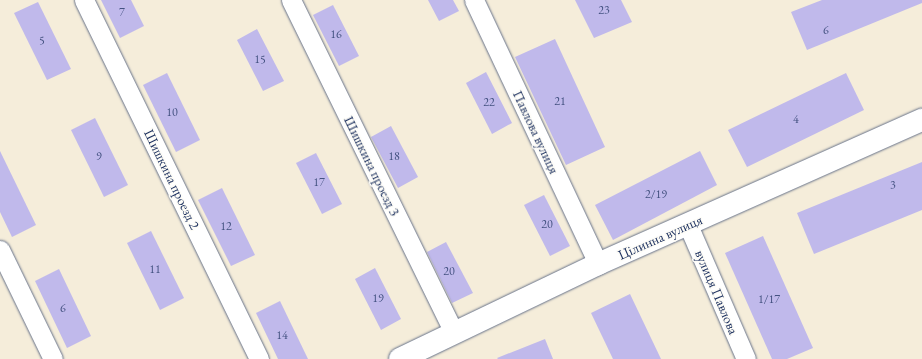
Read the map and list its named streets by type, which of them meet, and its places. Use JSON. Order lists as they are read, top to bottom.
{
  "streets": {
    "street": [
      "Павлова вулиця",
      "Шишкина проезд 3",
      "Шишкина проезд 2",
      "Цілинна вулиця",
      "вулиця Павлова"
    ]
  },
  "crossings": [
    ["Павлова вулиця", "Цілинна вулиця"],
    ["Шишкина проезд 3", "Цілинна вулиця"],
    ["Цілинна вулиця", "вулиця Павлова"]
  ],
  "house_numbers": [
    "23",
    "7",
    "6",
    "16",
    "5",
    "15",
    "21",
    "22",
    "10",
    "4",
    "9",
    "18",
    "17",
    "3",
    "2/19",
    "20",
    "12",
    "11",
    "20",
    "19",
    "1/17",
    "6",
    "14"
  ]
}
